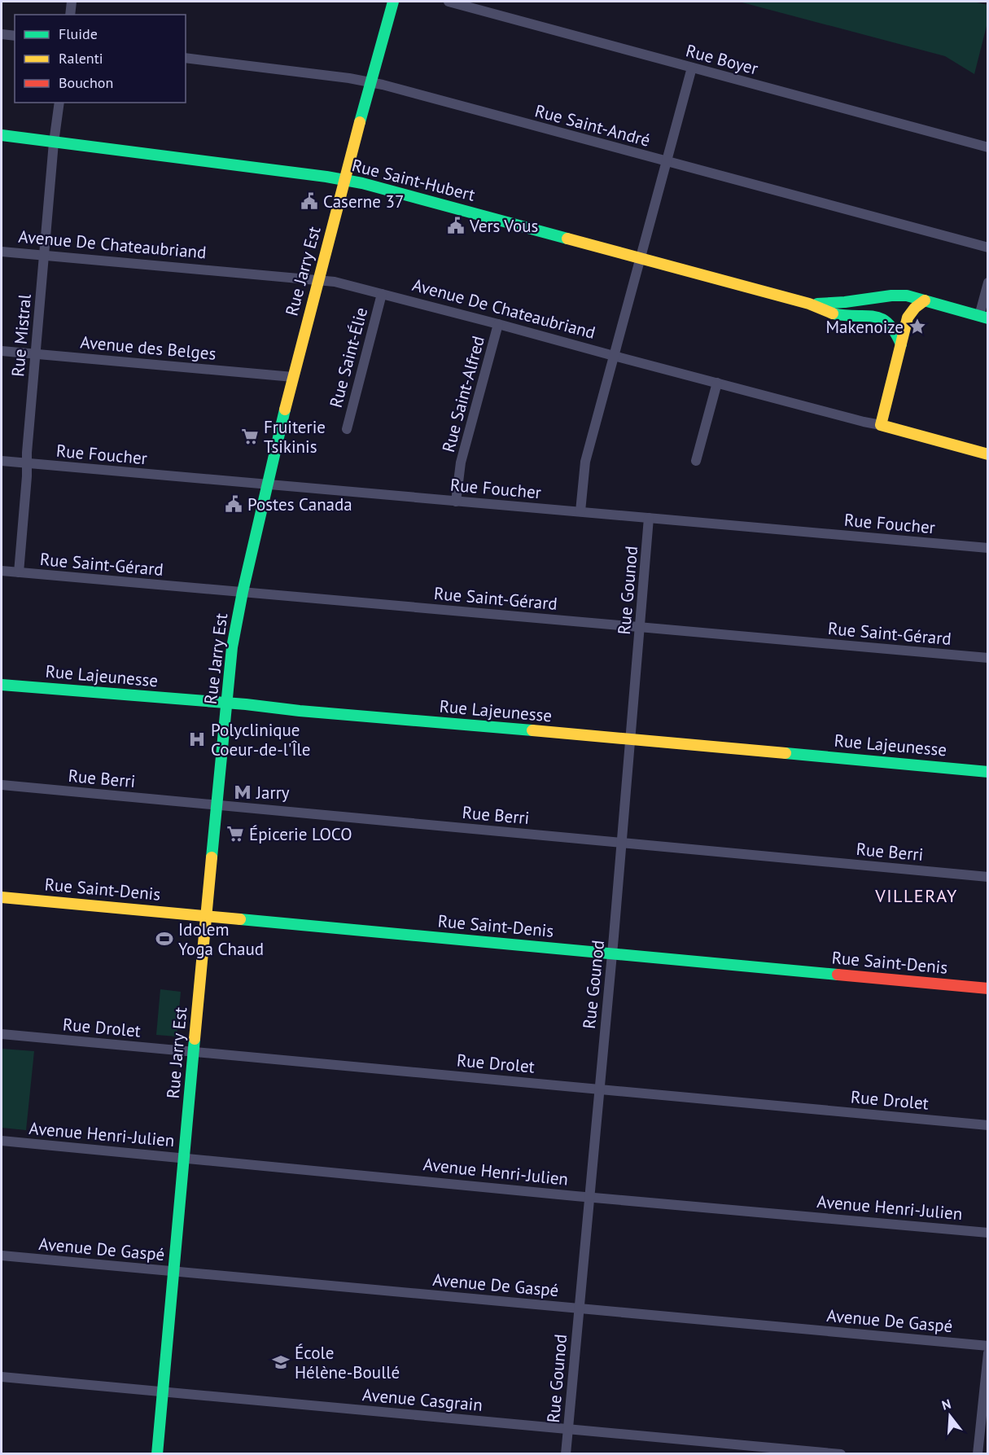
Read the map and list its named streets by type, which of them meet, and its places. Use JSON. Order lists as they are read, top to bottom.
{
  "streets": {
    "main road": [
      "Rue Saint-Hubert",
      "Avenue De Chateaubriand",
      "Rue Jarry Est",
      "Rue Lajeunesse",
      "Rue Saint-Denis"
    ],
    "street": [
      "Rue Boyer",
      "Rue Saint-André",
      "Rue Mistral",
      "Avenue des Belges",
      "Rue Saint-Élie",
      "Rue Saint-Alfred",
      "Rue Foucher",
      "Rue Saint-Gérard",
      "Rue Gounod",
      "Rue Berri",
      "Rue Drolet",
      "Avenue Henri-Julien",
      "Avenue De Gaspé",
      "Avenue Casgrain"
    ]
  },
  "crossings": [
    ["Rue Saint-André", "Rue Jarry Est"],
    ["Rue Saint-Hubert", "Rue Jarry Est"],
    ["Rue Saint-Hubert", "Rue Mistral"],
    ["Avenue De Chateaubriand", "Rue Jarry Est"],
    ["Avenue De Chateaubriand", "Rue Mistral"],
    ["Avenue De Chateaubriand", "Rue Saint-Élie"],
    ["Avenue De Chateaubriand", "Rue Saint-Alfred"],
    ["Rue Jarry Est", "Avenue des Belges"],
    ["Rue Jarry Est", "Rue Foucher"],
    ["Rue Jarry Est", "Rue Saint-Gérard"],
    ["Rue Jarry Est", "Rue Lajeunesse"],
    ["Rue Jarry Est", "Rue Berri"],
    ["Rue Jarry Est", "Rue Saint-Denis"],
    ["Rue Jarry Est", "Rue Drolet"],
    ["Rue Jarry Est", "Avenue Henri-Julien"],
    ["Rue Jarry Est", "Avenue De Gaspé"],
    ["Rue Jarry Est", "Avenue Casgrain"],
    ["Rue Mistral", "Avenue des Belges"],
    ["Rue Mistral", "Rue Foucher"],
    ["Rue Mistral", "Rue Saint-Gérard"],
    ["Rue Saint-Alfred", "Rue Foucher"],
    ["Rue Foucher", "Rue Gounod"],
    ["Rue Saint-Gérard", "Rue Gounod"],
    ["Rue Gounod", "Rue Lajeunesse"],
    ["Rue Gounod", "Rue Berri"],
    ["Rue Gounod", "Rue Saint-Denis"],
    ["Rue Gounod", "Rue Drolet"],
    ["Rue Gounod", "Avenue Henri-Julien"],
    ["Rue Gounod", "Avenue De Gaspé"],
    ["Rue Gounod", "Avenue Casgrain"]
  ],
  "districts": ["VILLERAY"],
  "places": {
    "public building": ["Caserne 37", "Vers Vous", "Postes Canada"],
    "place": ["Makenoize"],
    "supermarket": ["Fruiterie Tsikinis", "Épicerie LOCO"],
    "hospital": ["Polyclinique Coeur-de-l'Île"],
    "metro station": ["Jarry"],
    "sports": ["Idolem Yoga Chaud"],
    "school or university": ["École Hélène-Boullé"]
  },
  "legend": ["Fluide", "Ralenti", "Bouchon"],
  "north": "top"
}
